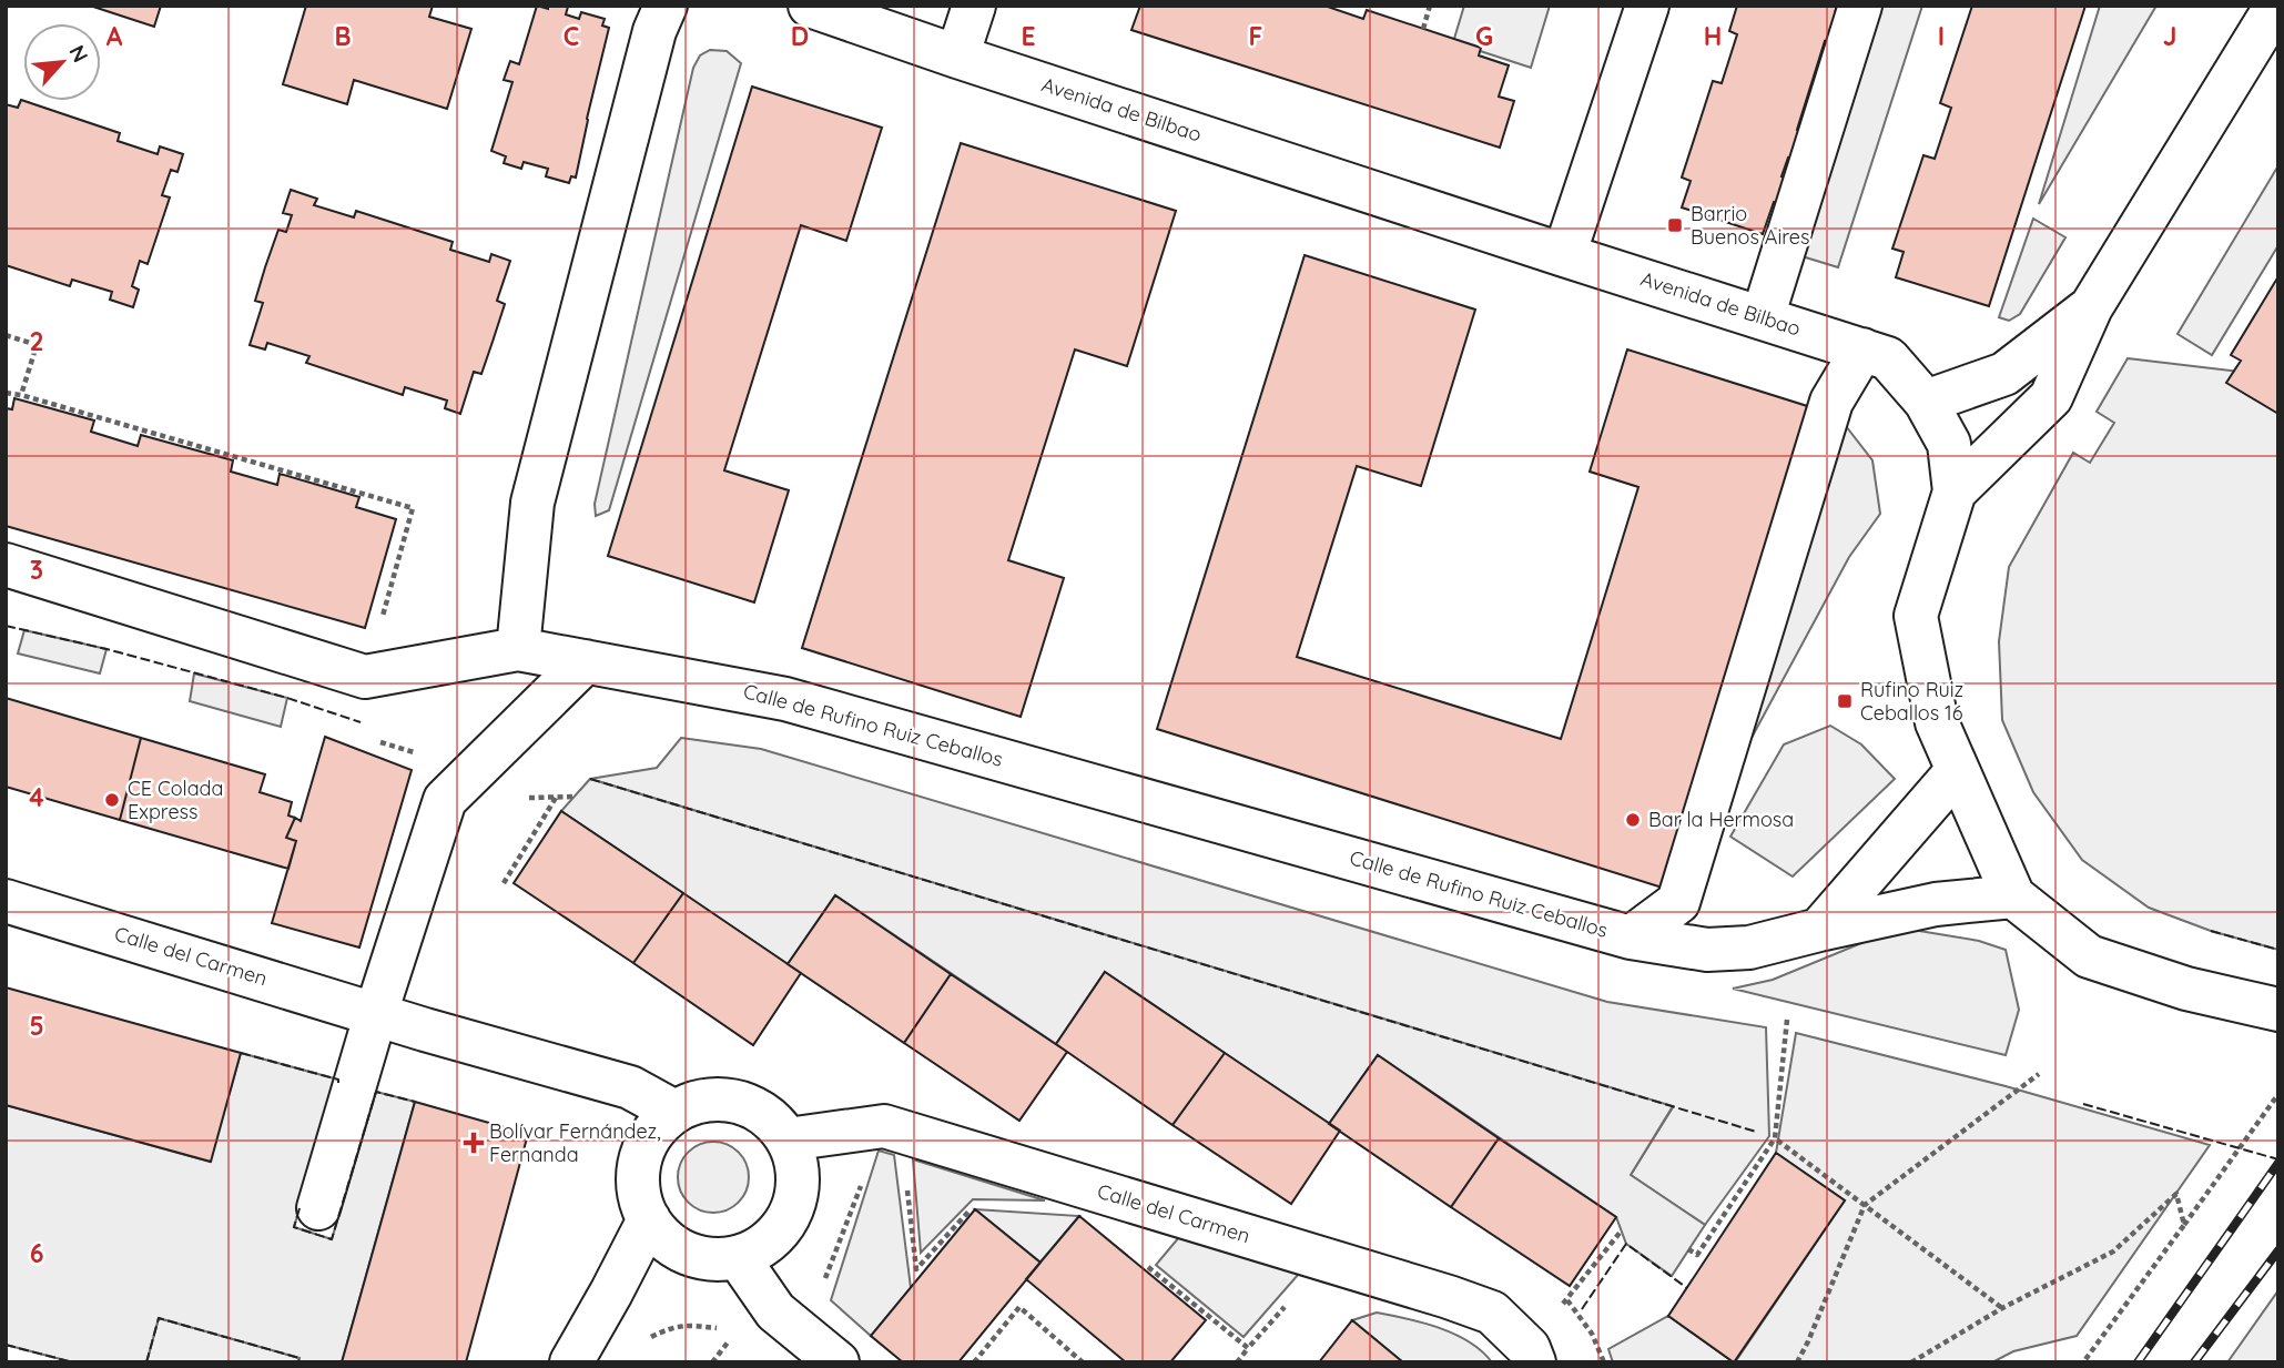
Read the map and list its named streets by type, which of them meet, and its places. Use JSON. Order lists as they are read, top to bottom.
{
  "streets": {
    "street": ["Avenida de Bilbao", "Calle de Rufino Ruiz Ceballos", "Calle del Carmen"]
  },
  "crossings": [
    ["Avenida de Bilbao", "Calle de Rufino Ruiz Ceballos"]
  ],
  "places": {
    "transit": ["Barrio Buenos Aires", "Rufino Ruiz Ceballos 16"],
    "other": ["CE Colada Express", "Bar la Hermosa"],
    "health": ["Bolívar Fernández, Fernanda"]
  },
  "north": "top right",
  "grid": {
    "columns": [
      "A",
      "B",
      "C",
      "D",
      "E",
      "F",
      "G",
      "H",
      "I",
      "J"
    ],
    "rows": [
      "2",
      "3",
      "4",
      "5",
      "6"
    ]
  }
}
